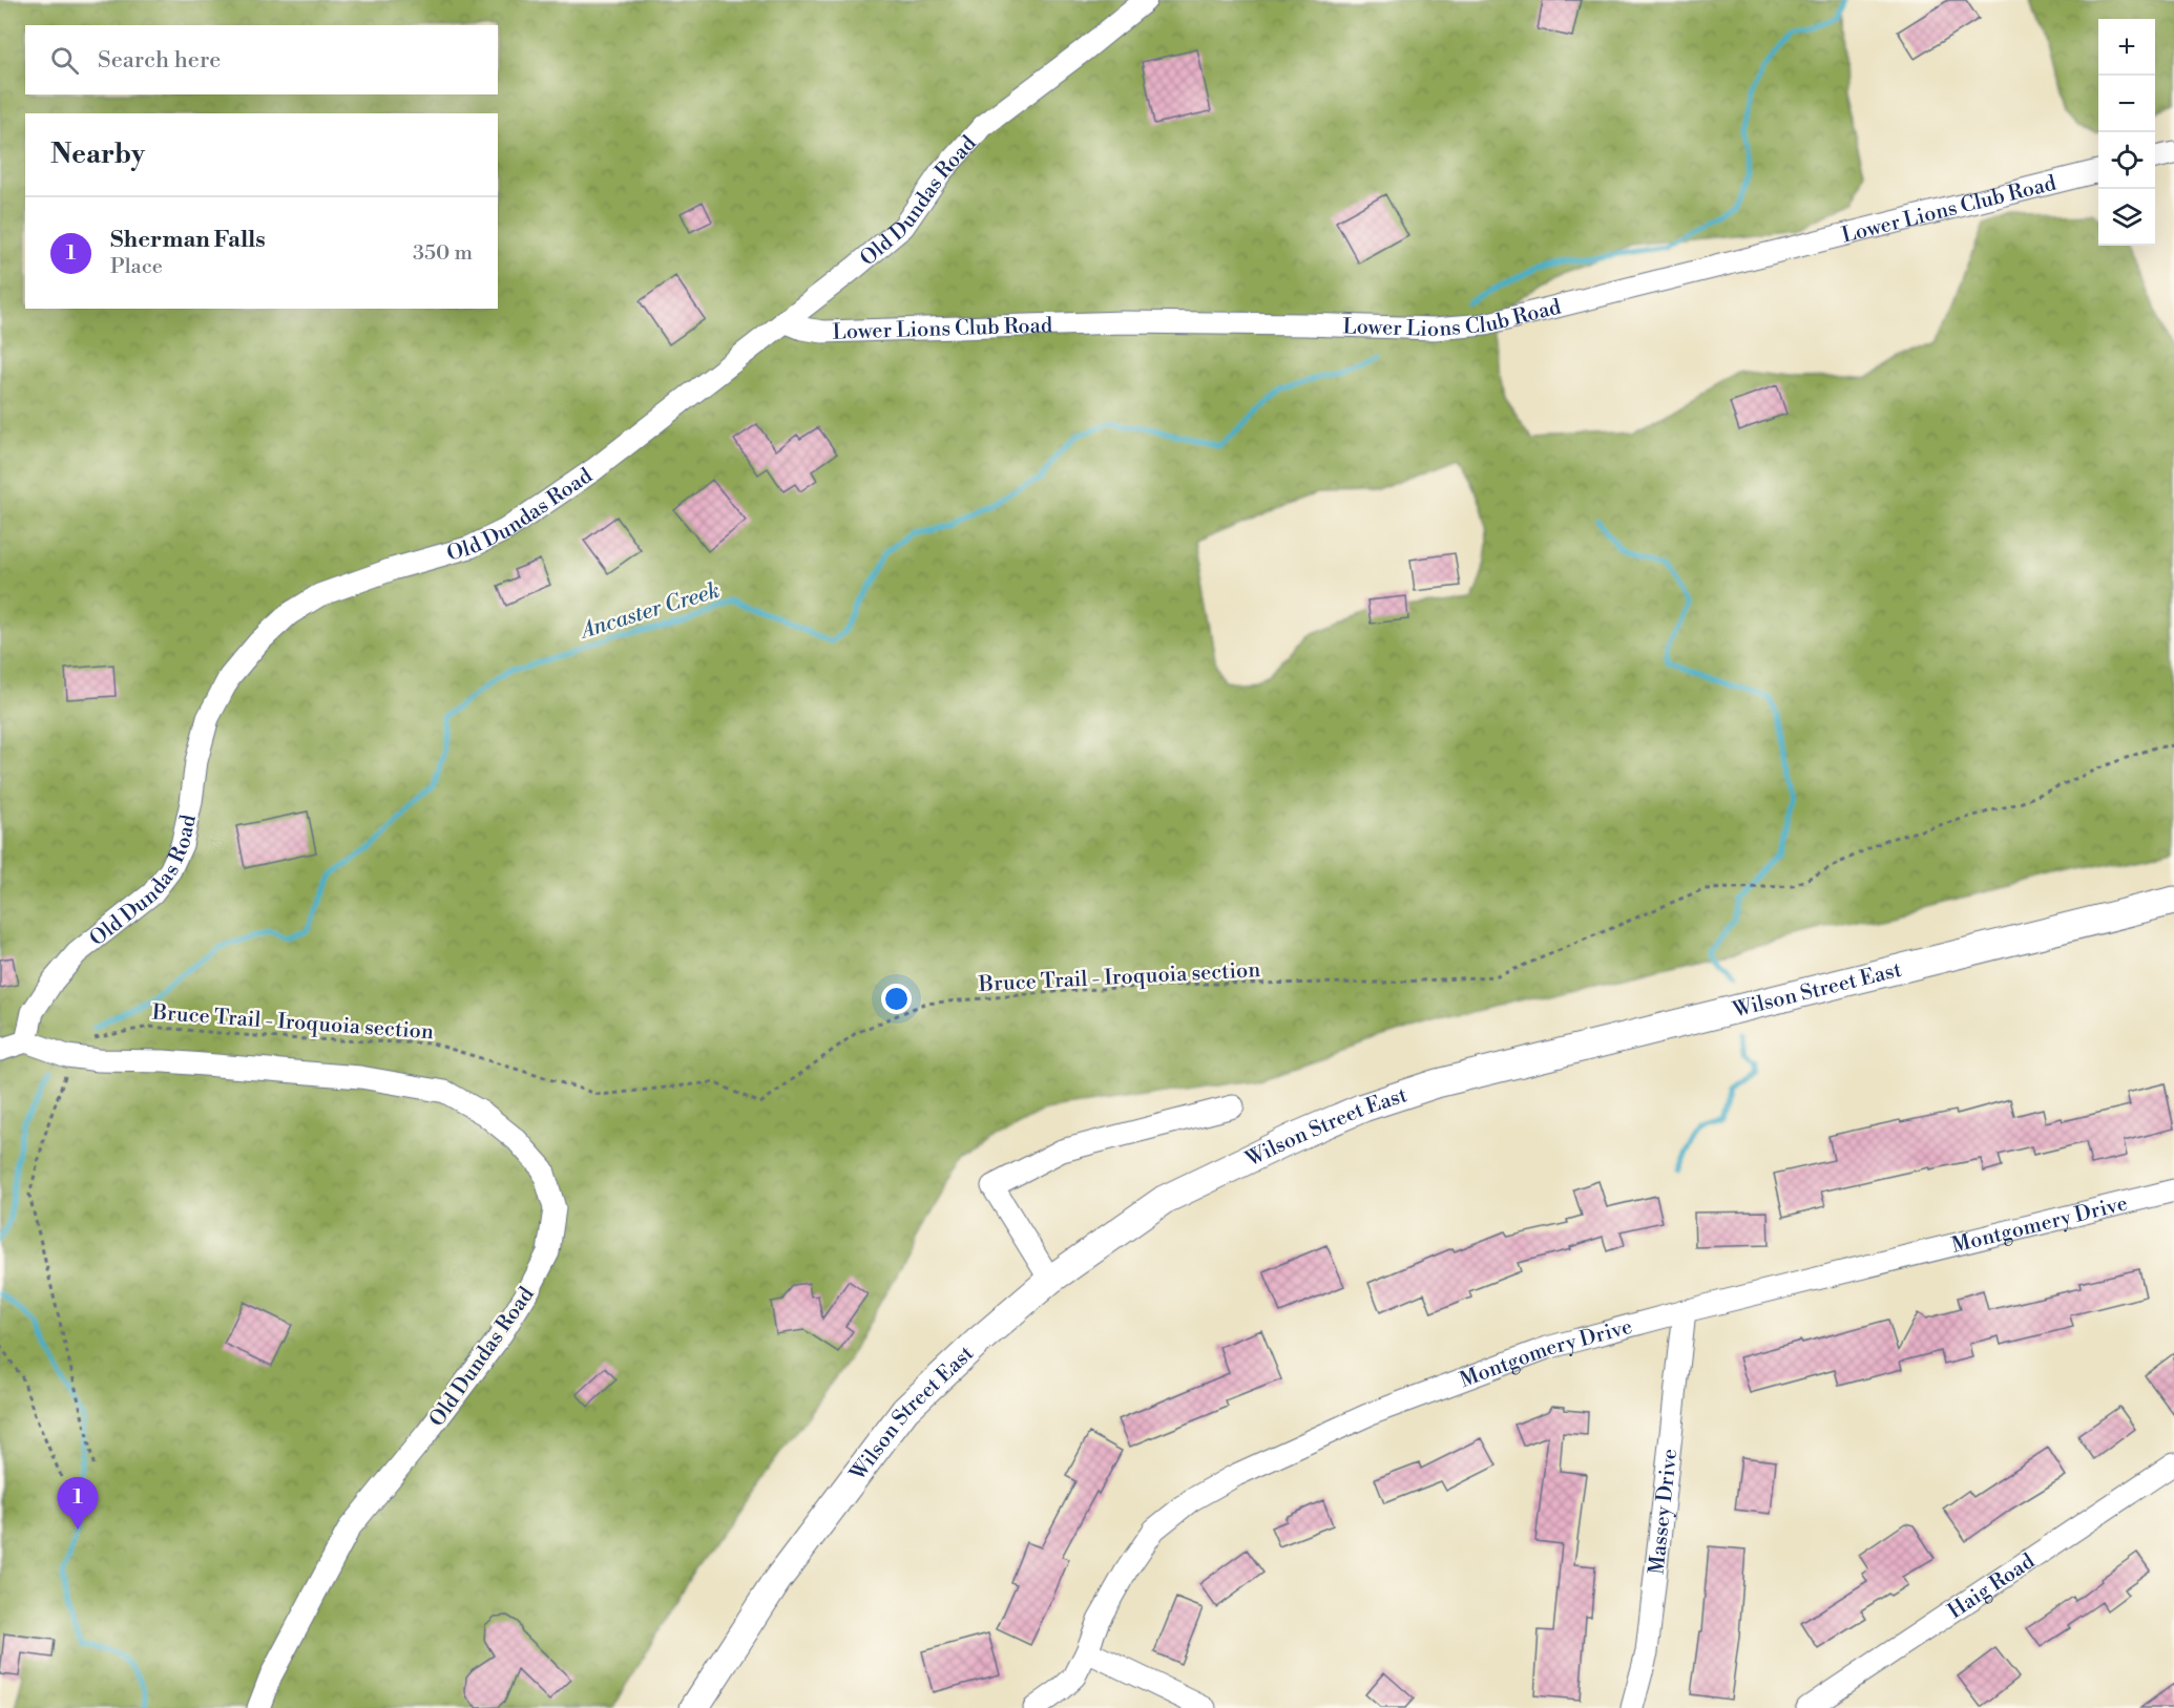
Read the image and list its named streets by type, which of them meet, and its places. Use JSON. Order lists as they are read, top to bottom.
{
  "streets": {
    "main road": ["Wilson Street East"],
    "street": [
      "Old Dundas Road",
      "Lower Lions Club Road",
      "Montgomery Drive",
      "Massey Drive",
      "Haig Road"
    ],
    "path": ["Bruce Trail - Iroquoia section"]
  },
  "crossings": [
    ["Old Dundas Road", "Lower Lions Club Road"],
    ["Old Dundas Road", "Bruce Trail - Iroquoia section"],
    ["Montgomery Drive", "Massey Drive"]
  ],
  "water": ["Ancaster Creek"],
  "page": {
    "map_buttons": ["+", "−"],
    "search": "Search here",
    "heading": "Nearby",
    "list": [
      {
        "mark": "1",
        "name": "Sherman Falls",
        "note": "Place",
        "value": "350 m"
      }
    ],
    "pins": "1"
  }
}
